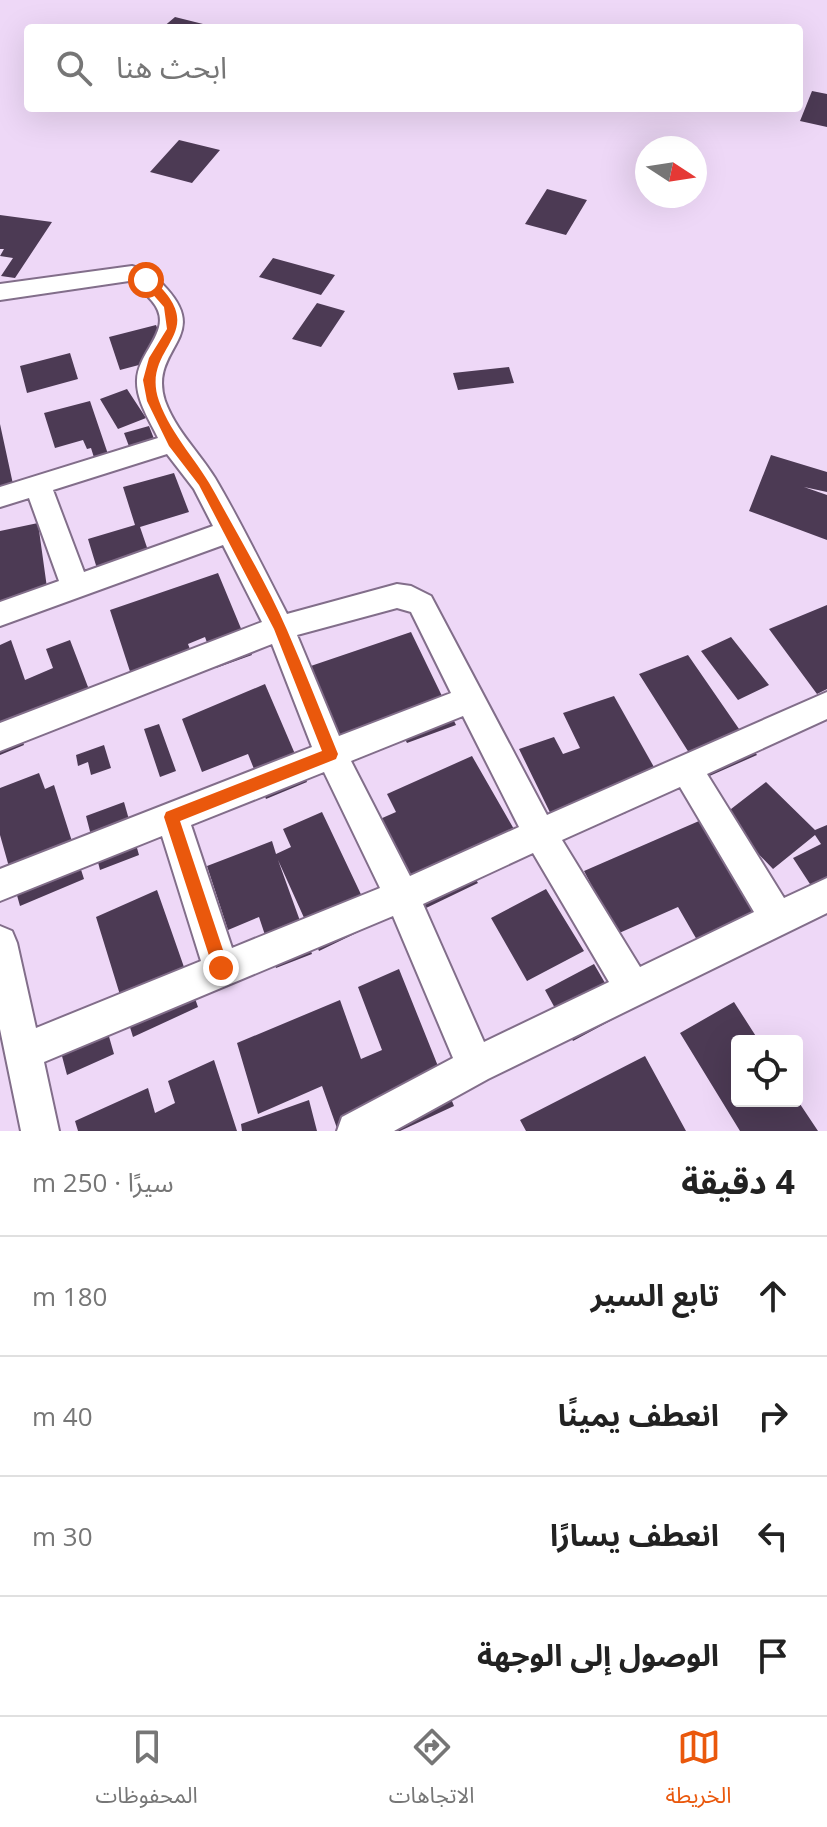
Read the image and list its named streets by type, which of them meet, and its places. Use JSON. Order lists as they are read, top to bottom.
{
  "north": "right",
  "page": {
    "search": "ابحث هنا",
    "heading": ["4 دقيقة", "سيرًا · 250 m"],
    "list": [
      ["تابع السير", "180 m"],
      ["انعطف يمينًا", "40 m"],
      ["انعطف يسارًا", "30 m"],
      "الوصول إلى الوجهة"
    ],
    "nav": ["الخريطة", "الاتجاهات", "المحفوظات"]
  }
}
